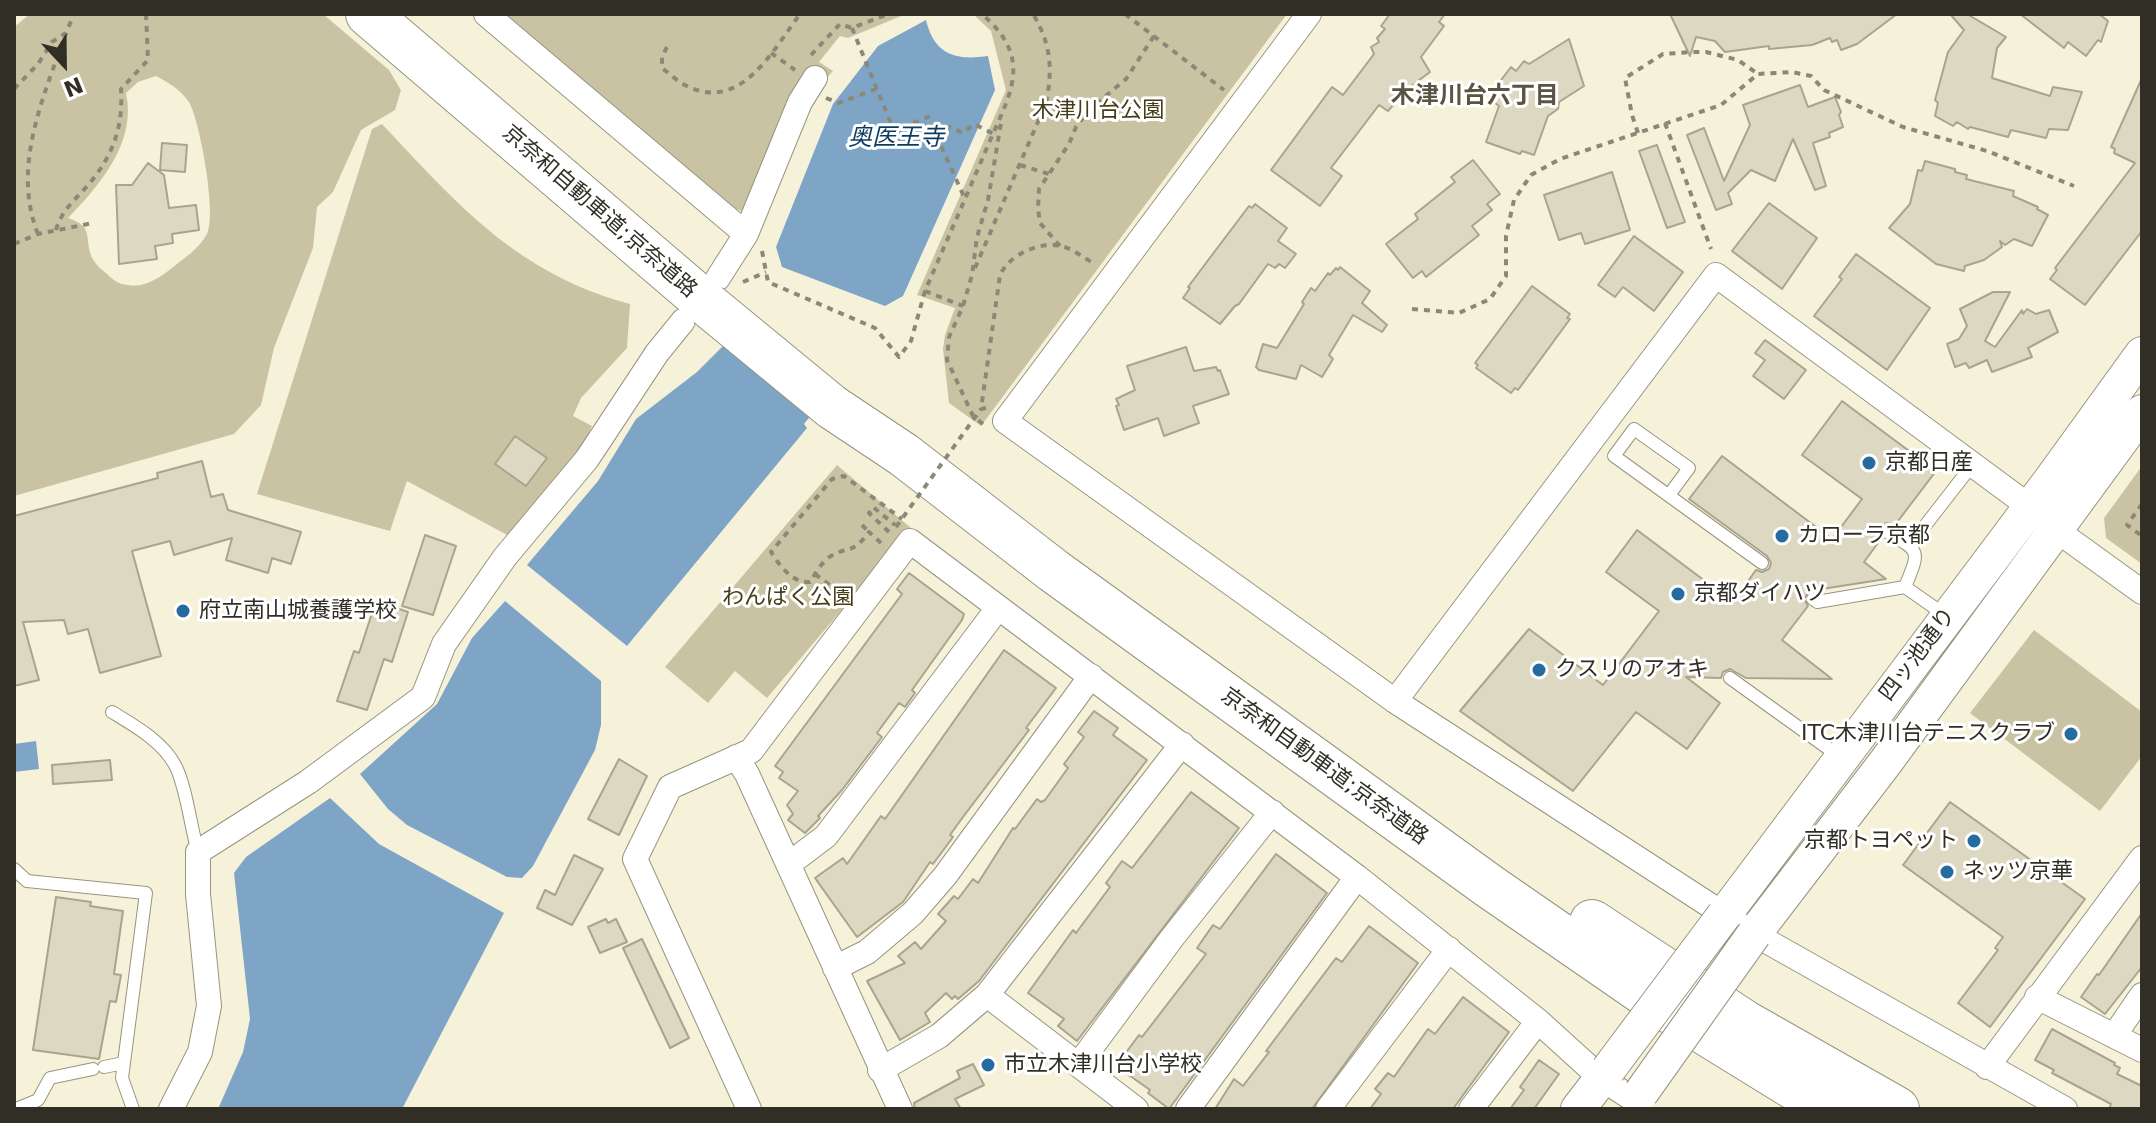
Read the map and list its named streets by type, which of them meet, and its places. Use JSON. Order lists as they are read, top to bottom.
{
  "streets": {
    "highway": ["京奈和自動車道;京奈道路"],
    "main road": ["四ッ池通り"]
  },
  "districts": ["木津川台六丁目"],
  "water": ["奥医王寺"],
  "parks": ["木津川台公園", "わんぱく公園"],
  "places": [
    "京都日産",
    "カローラ京都",
    "京都ダイハツ",
    "府立南山城養護学校",
    "クスリのアオキ",
    "ITC木津川台テニスクラブ",
    "京都トヨペット",
    "ネッツ京華",
    "市立木津川台小学校"
  ],
  "north": "bottom"
}
